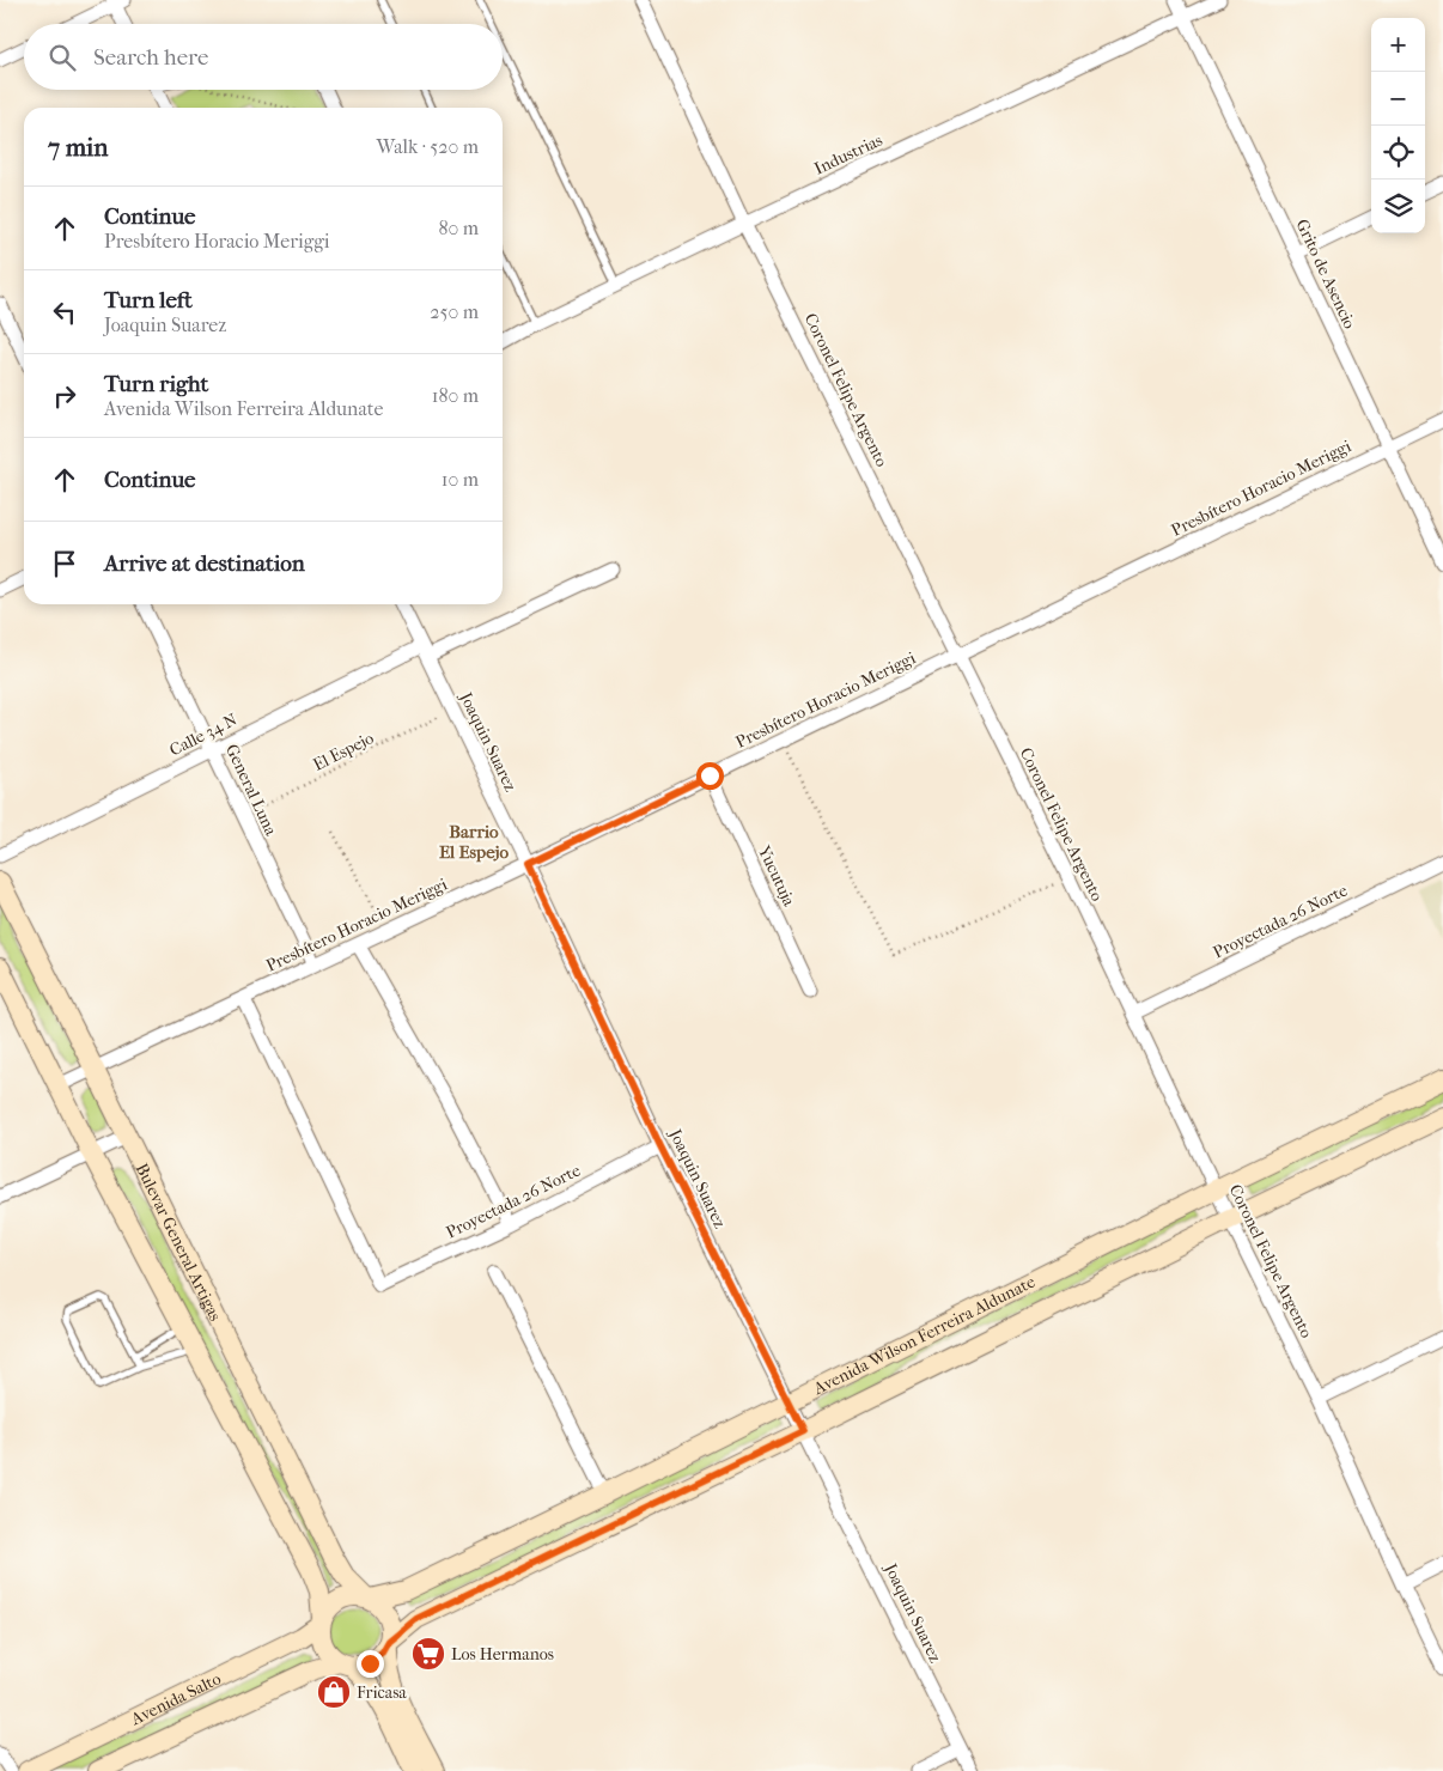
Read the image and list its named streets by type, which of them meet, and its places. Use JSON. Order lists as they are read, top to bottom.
{
  "streets": {
    "street": [
      "Industrias",
      "Grito de Asencio",
      "Coronel Felipe Argento",
      "Presbítero Horacio Meriggi",
      "Calle 34 N",
      "Joaquin Suarez",
      "General Luna",
      "Yucutuja",
      "Proyectada 26 Norte",
      "Bulevar General Artigas",
      "Avenida Wilson Ferreira Aldunate",
      "Avenida Salto"
    ],
    "path": ["El Espejo"]
  },
  "crossings": [
    ["Industrias", "Grito de Asencio"],
    ["Industrias", "Coronel Felipe Argento"],
    ["Grito de Asencio", "Presbítero Horacio Meriggi"],
    ["Coronel Felipe Argento", "Presbítero Horacio Meriggi"],
    ["Coronel Felipe Argento", "Proyectada 26 Norte"],
    ["Coronel Felipe Argento", "Avenida Wilson Ferreira Aldunate"],
    ["Presbítero Horacio Meriggi", "Joaquin Suarez"],
    ["Presbítero Horacio Meriggi", "General Luna"],
    ["Presbítero Horacio Meriggi", "Yucutuja"],
    ["Presbítero Horacio Meriggi", "Proyectada 26 Norte"],
    ["Presbítero Horacio Meriggi", "Bulevar General Artigas"],
    ["Calle 34 N", "Joaquin Suarez"],
    ["Calle 34 N", "General Luna"],
    ["Joaquin Suarez", "El Espejo"],
    ["Joaquin Suarez", "Proyectada 26 Norte"],
    ["Joaquin Suarez", "Avenida Wilson Ferreira Aldunate"],
    ["El Espejo", "General Luna"],
    ["Bulevar General Artigas", "Avenida Wilson Ferreira Aldunate"],
    ["Bulevar General Artigas", "Avenida Salto"],
    ["Avenida Wilson Ferreira Aldunate", "Avenida Salto"]
  ],
  "districts": ["Barrio El Espejo"],
  "places": {
    "supermarket": ["Los Hermanos"],
    "shop": ["Fricasa"]
  },
  "page": {
    "map_buttons": ["+", "−"],
    "search": "Search here",
    "heading": ["7 min", "Walk · 520 m"],
    "list": [
      ["Continue", "Presbítero Horacio Meriggi", "80 m"],
      ["Turn left", "Joaquin Suarez", "250 m"],
      ["Turn right", "Avenida Wilson Ferreira Aldunate", "180 m"],
      ["Continue", "10 m"],
      "Arrive at destination"
    ]
  }
}
